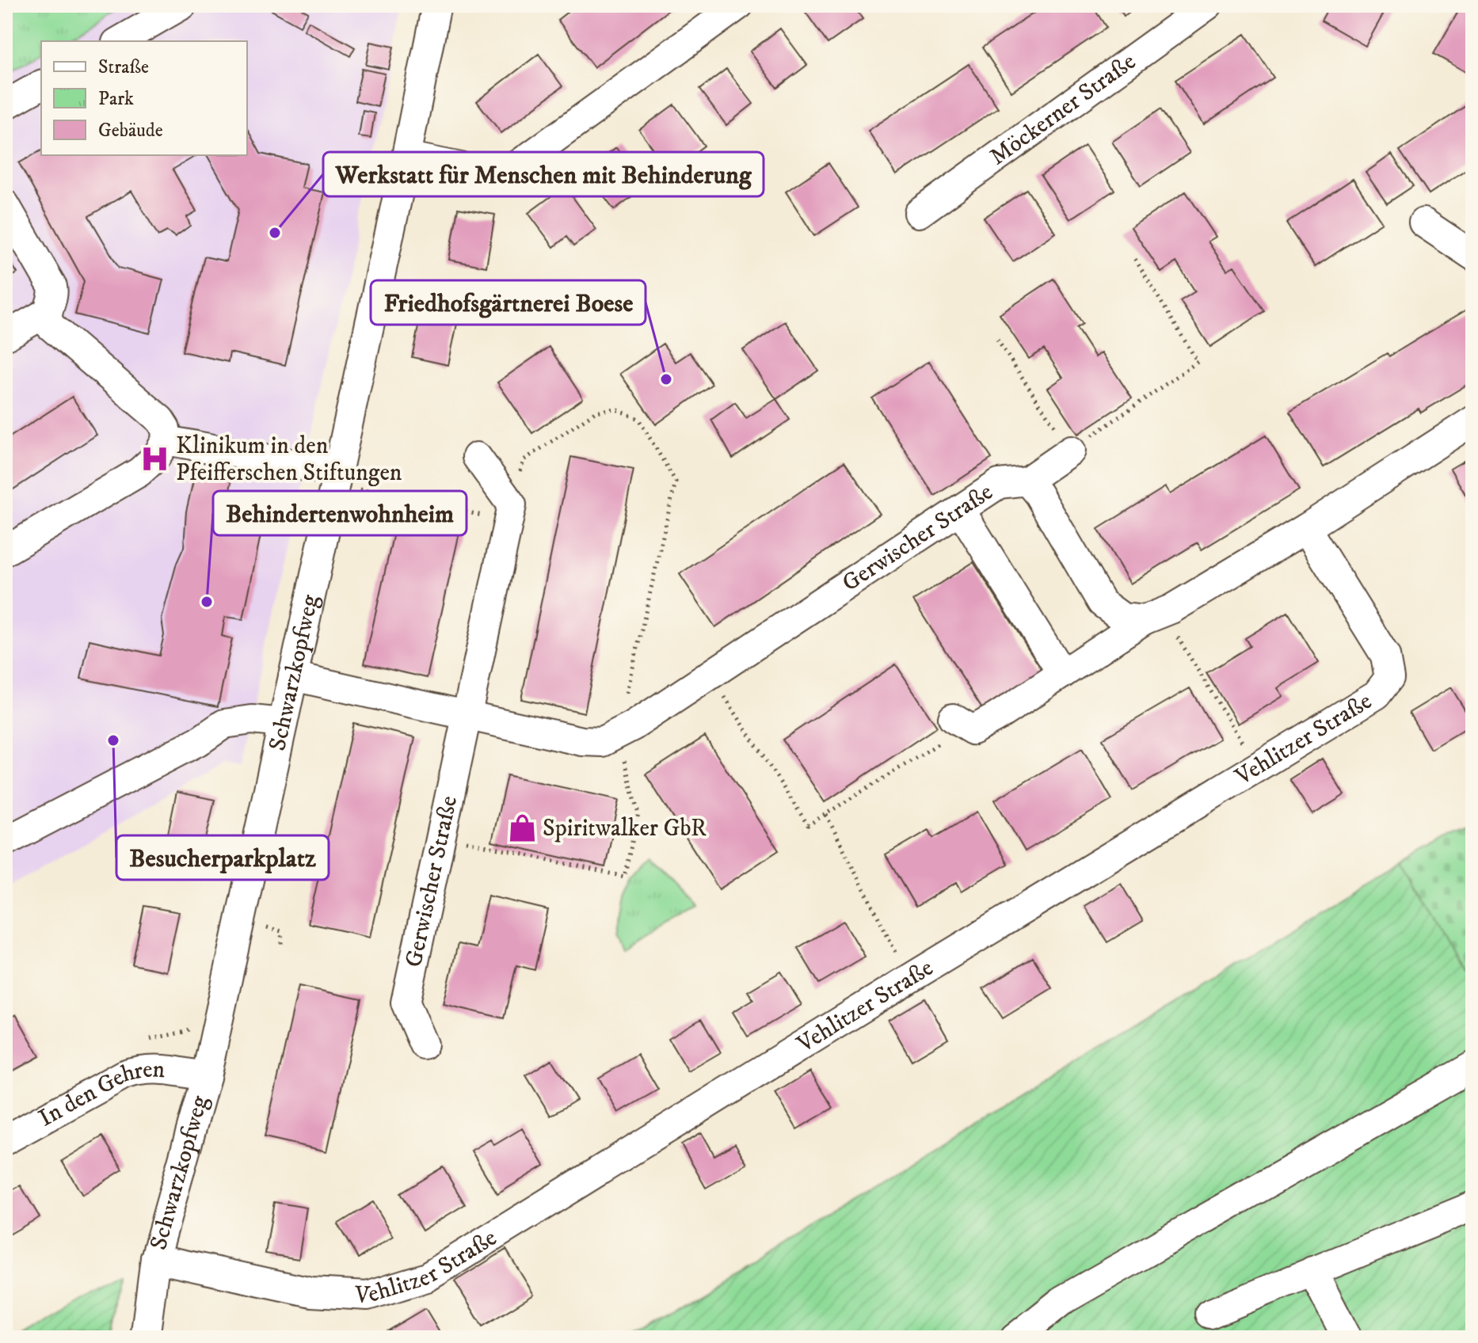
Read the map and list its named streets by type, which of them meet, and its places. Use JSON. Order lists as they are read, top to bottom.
{
  "streets": {
    "street": [
      "Möckerner Straße",
      "Gerwischer Straße",
      "Schwarzkopfweg",
      "Vehlitzer Straße",
      "In den Gehren"
    ]
  },
  "crossings": [
    ["Gerwischer Straße", "Schwarzkopfweg"],
    ["Schwarzkopfweg", "Vehlitzer Straße"],
    ["Schwarzkopfweg", "In den Gehren"]
  ],
  "places": {
    "other": [
      "Werkstatt für Menschen mit Behinderung",
      "Friedhofsgärtnerei Boese",
      "Behindertenwohnheim",
      "Besucherparkplatz"
    ],
    "hospital": ["Klinikum in den Pfeifferschen Stiftungen"],
    "shop": ["Spiritwalker GbR"]
  },
  "legend": ["Straße", "Park", "Gebäude"]
}
